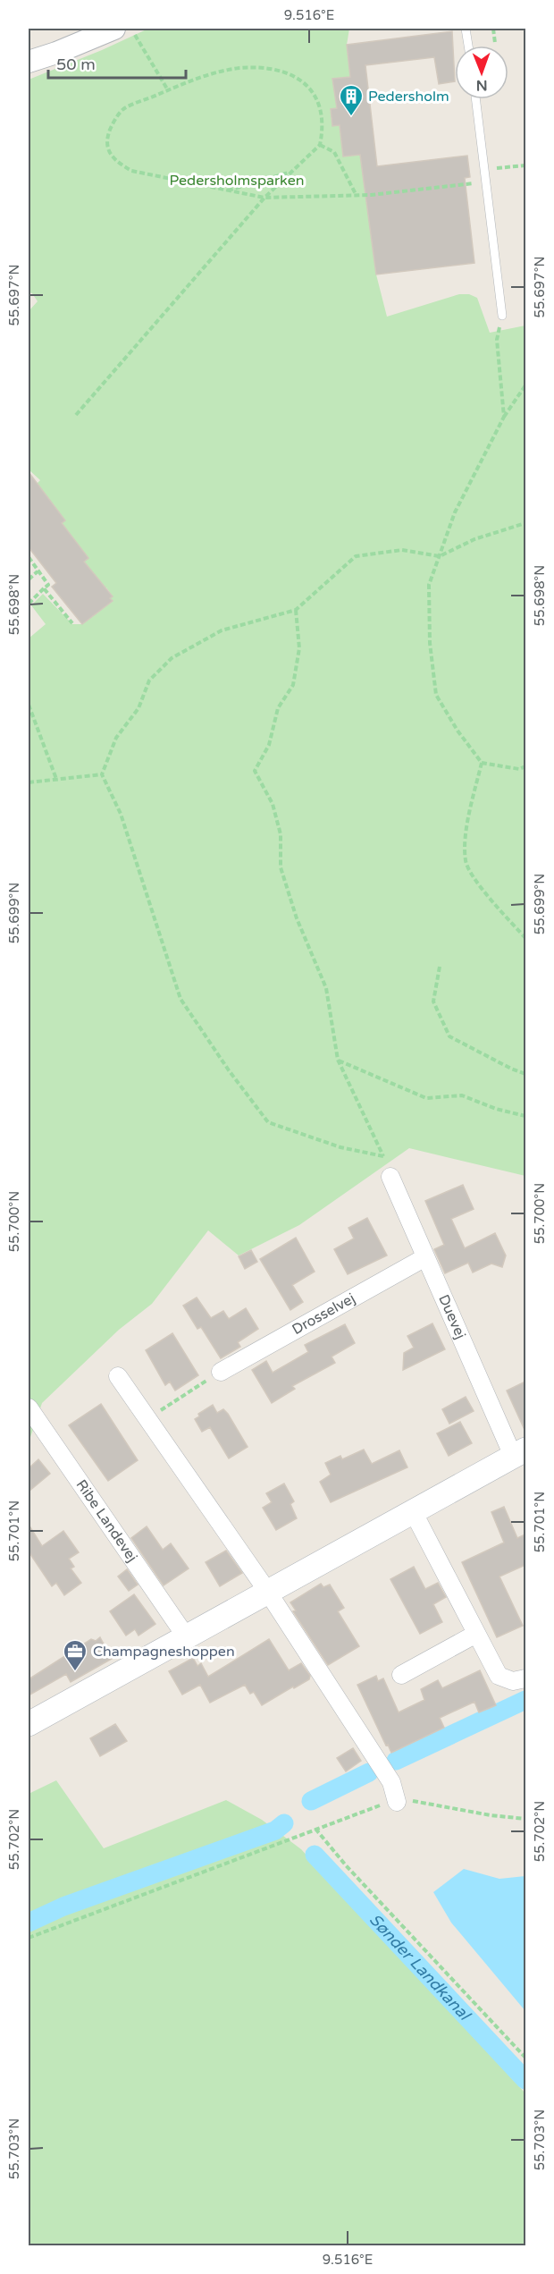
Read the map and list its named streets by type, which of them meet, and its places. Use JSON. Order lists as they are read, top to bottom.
{
  "streets": {
    "street": ["Drosselvej", "Duevej", "Ribe Landevej"]
  },
  "crossings": [
    ["Drosselvej", "Duevej"]
  ],
  "water": ["Sønder Landkanal"],
  "parks": ["Pedersholmsparken"],
  "places": {
    "building": ["Pedersholm"],
    "office": ["Champagneshoppen"]
  },
  "scale_bar": "50 m",
  "north": "bottom",
  "coordinates": [
    "9.516°E",
    "55.697°N",
    "55.698°N",
    "55.699°N",
    "55.700°N",
    "55.701°N",
    "55.702°N",
    "55.703°N"
  ]
}
